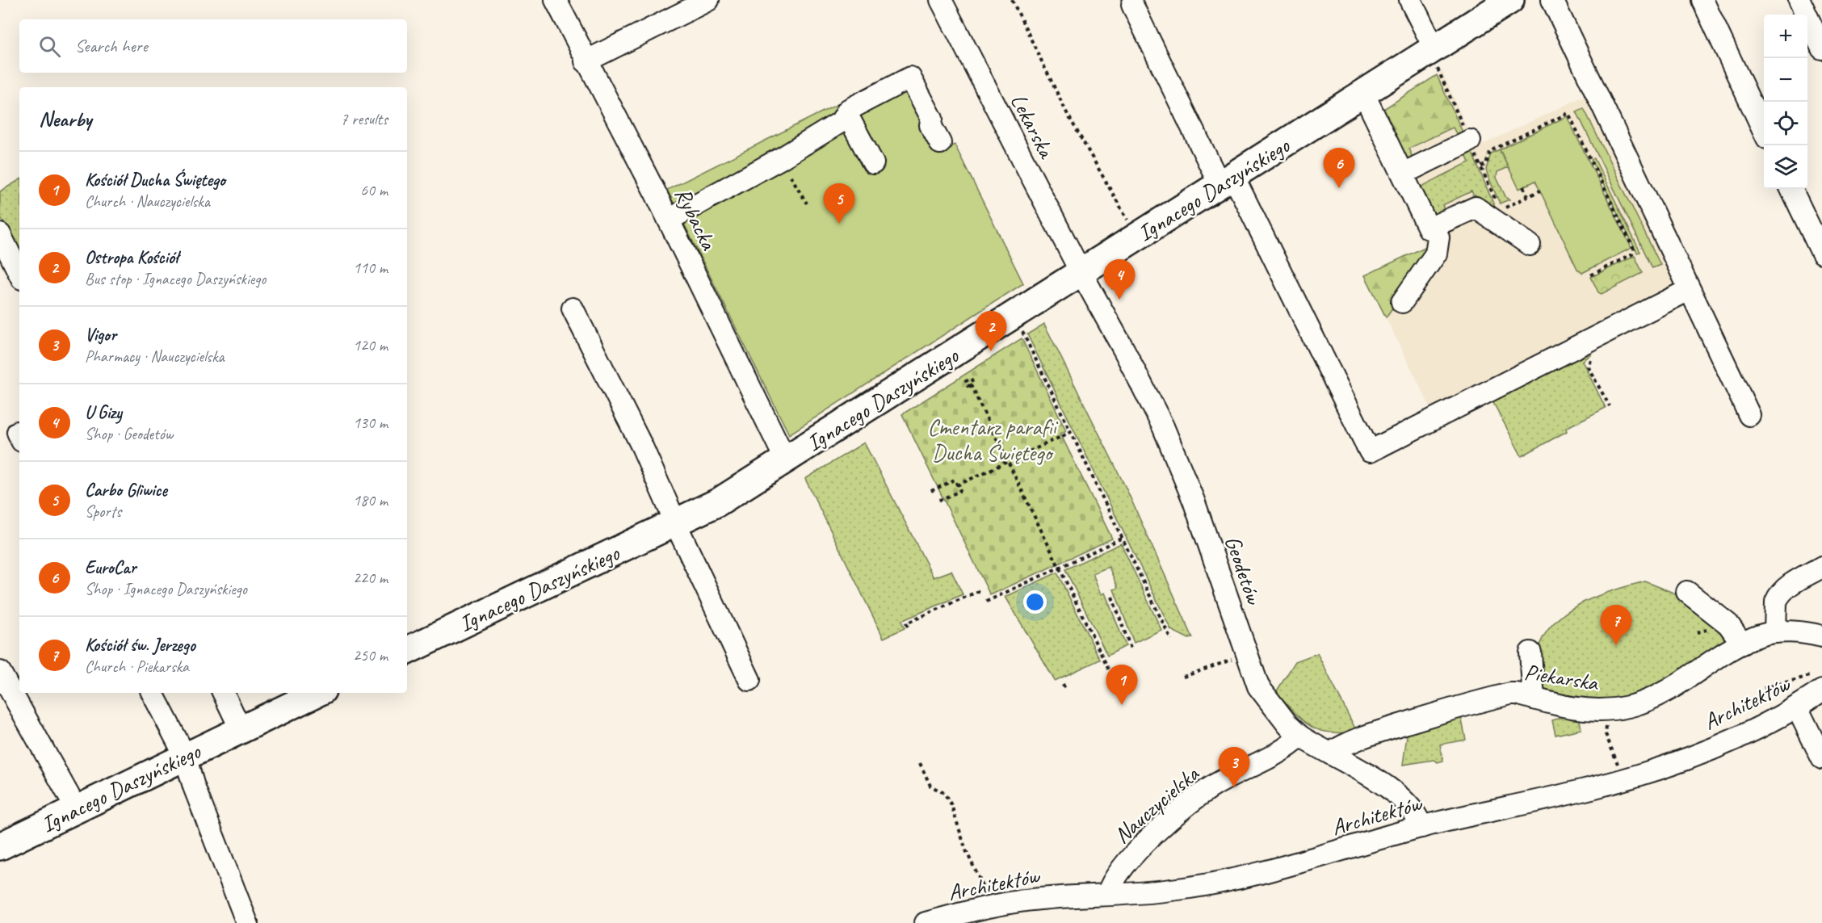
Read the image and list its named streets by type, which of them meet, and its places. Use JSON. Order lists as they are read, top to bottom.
{
  "streets": {
    "main road": ["Ignacego Daszyńskiego"],
    "street": [
      "Lekarska",
      "Rybacka",
      "Geodetów",
      "Piekarska",
      "Architektów",
      "Nauczycielska"
    ]
  },
  "crossings": [
    ["Lekarska", "Ignacego Daszyńskiego"],
    ["Lekarska", "Geodetów"],
    ["Ignacego Daszyńskiego", "Rybacka"],
    ["Ignacego Daszyńskiego", "Geodetów"],
    ["Geodetów", "Piekarska"],
    ["Geodetów", "Architektów"],
    ["Geodetów", "Nauczycielska"],
    ["Architektów", "Nauczycielska"]
  ],
  "parks": ["Cmentarz parafii Ducha Świętego"],
  "page": {
    "map_buttons": ["+", "−"],
    "search": "Search here",
    "heading": ["Nearby", "7 results"],
    "pins": [
      "6",
      "5",
      "4",
      "2",
      "7",
      "1",
      "3"
    ],
    "list": [
      {
        "mark": "1",
        "name": "Kościół Ducha Świętego",
        "note": "Church · Nauczycielska",
        "value": "60 m"
      },
      {
        "mark": "2",
        "name": "Ostropa Kościół",
        "note": "Bus stop · Ignacego Daszyńskiego",
        "value": "110 m"
      },
      {
        "mark": "3",
        "name": "Vigor",
        "note": "Pharmacy · Nauczycielska",
        "value": "120 m"
      },
      {
        "mark": "4",
        "name": "U Gizy",
        "note": "Shop · Geodetów",
        "value": "130 m"
      },
      {
        "mark": "5",
        "name": "Carbo Gliwice",
        "note": "Sports",
        "value": "180 m"
      },
      {
        "mark": "6",
        "name": "EuroCar",
        "note": "Shop · Ignacego Daszyńskiego",
        "value": "220 m"
      },
      {
        "mark": "7",
        "name": "Kościół św. Jerzego",
        "note": "Church · Piekarska",
        "value": "250 m"
      }
    ]
  }
}
